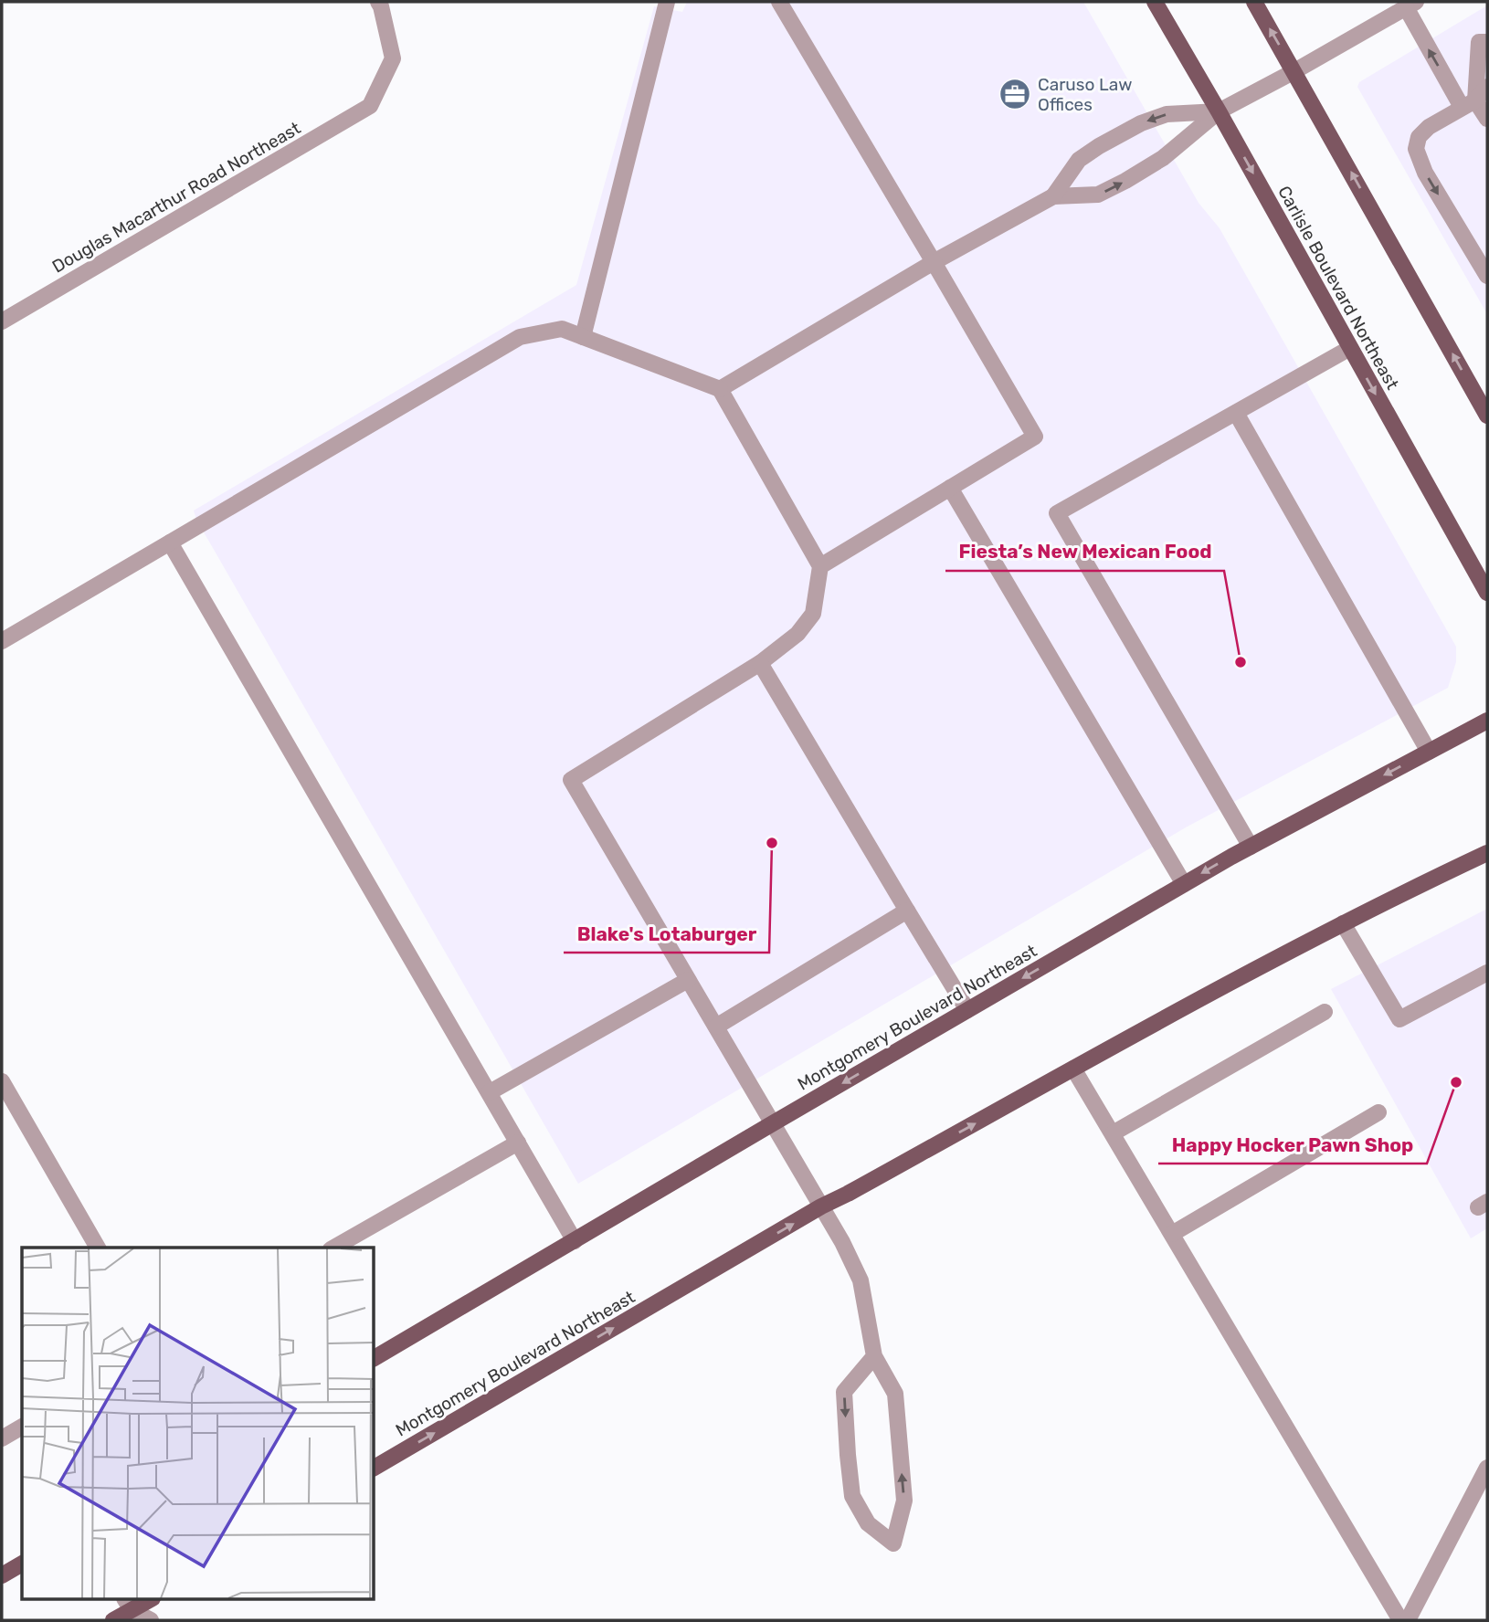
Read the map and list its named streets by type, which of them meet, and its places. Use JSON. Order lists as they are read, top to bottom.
{
  "streets": {
    "main road": ["Carlisle Boulevard Northeast", "Montgomery Boulevard Northeast"],
    "street": ["Douglas Macarthur Road Northeast"]
  },
  "places": {
    "office": ["Caruso Law Offices"],
    "other": ["Fiesta’s New Mexican Food", "Blake's Lotaburger", "Happy Hocker Pawn Shop"]
  }
}
